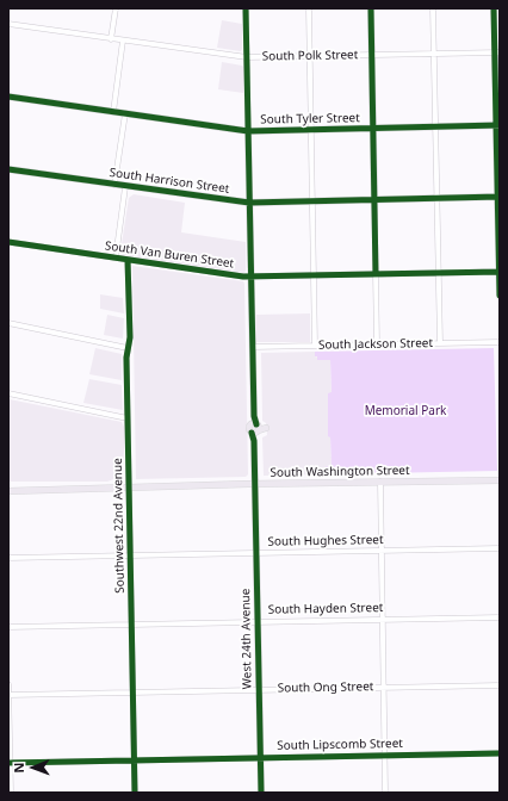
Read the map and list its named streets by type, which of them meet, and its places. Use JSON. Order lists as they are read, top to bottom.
{
  "streets": {
    "main road": [
      "South Tyler Street",
      "South Harrison Street",
      "South Washington Street",
      "West 24th Avenue"
    ],
    "street": [
      "South Polk Street",
      "South Van Buren Street",
      "South Jackson Street",
      "Southwest 22nd Avenue",
      "South Hughes Street",
      "South Hayden Street",
      "South Ong Street",
      "South Lipscomb Street"
    ]
  },
  "crossings": [
    ["South Tyler Street", "West 24th Avenue"],
    ["South Harrison Street", "West 24th Avenue"],
    ["South Van Buren Street", "Southwest 22nd Avenue"],
    ["South Van Buren Street", "West 24th Avenue"],
    ["South Jackson Street", "West 24th Avenue"],
    ["South Washington Street", "Southwest 22nd Avenue"],
    ["South Washington Street", "West 24th Avenue"],
    ["Southwest 22nd Avenue", "South Hughes Street"],
    ["Southwest 22nd Avenue", "South Hayden Street"],
    ["Southwest 22nd Avenue", "South Ong Street"],
    ["Southwest 22nd Avenue", "South Lipscomb Street"],
    ["South Hughes Street", "West 24th Avenue"],
    ["South Hayden Street", "West 24th Avenue"],
    ["West 24th Avenue", "South Ong Street"],
    ["West 24th Avenue", "South Lipscomb Street"]
  ],
  "parks": ["Memorial Park"],
  "north": "left"
}
